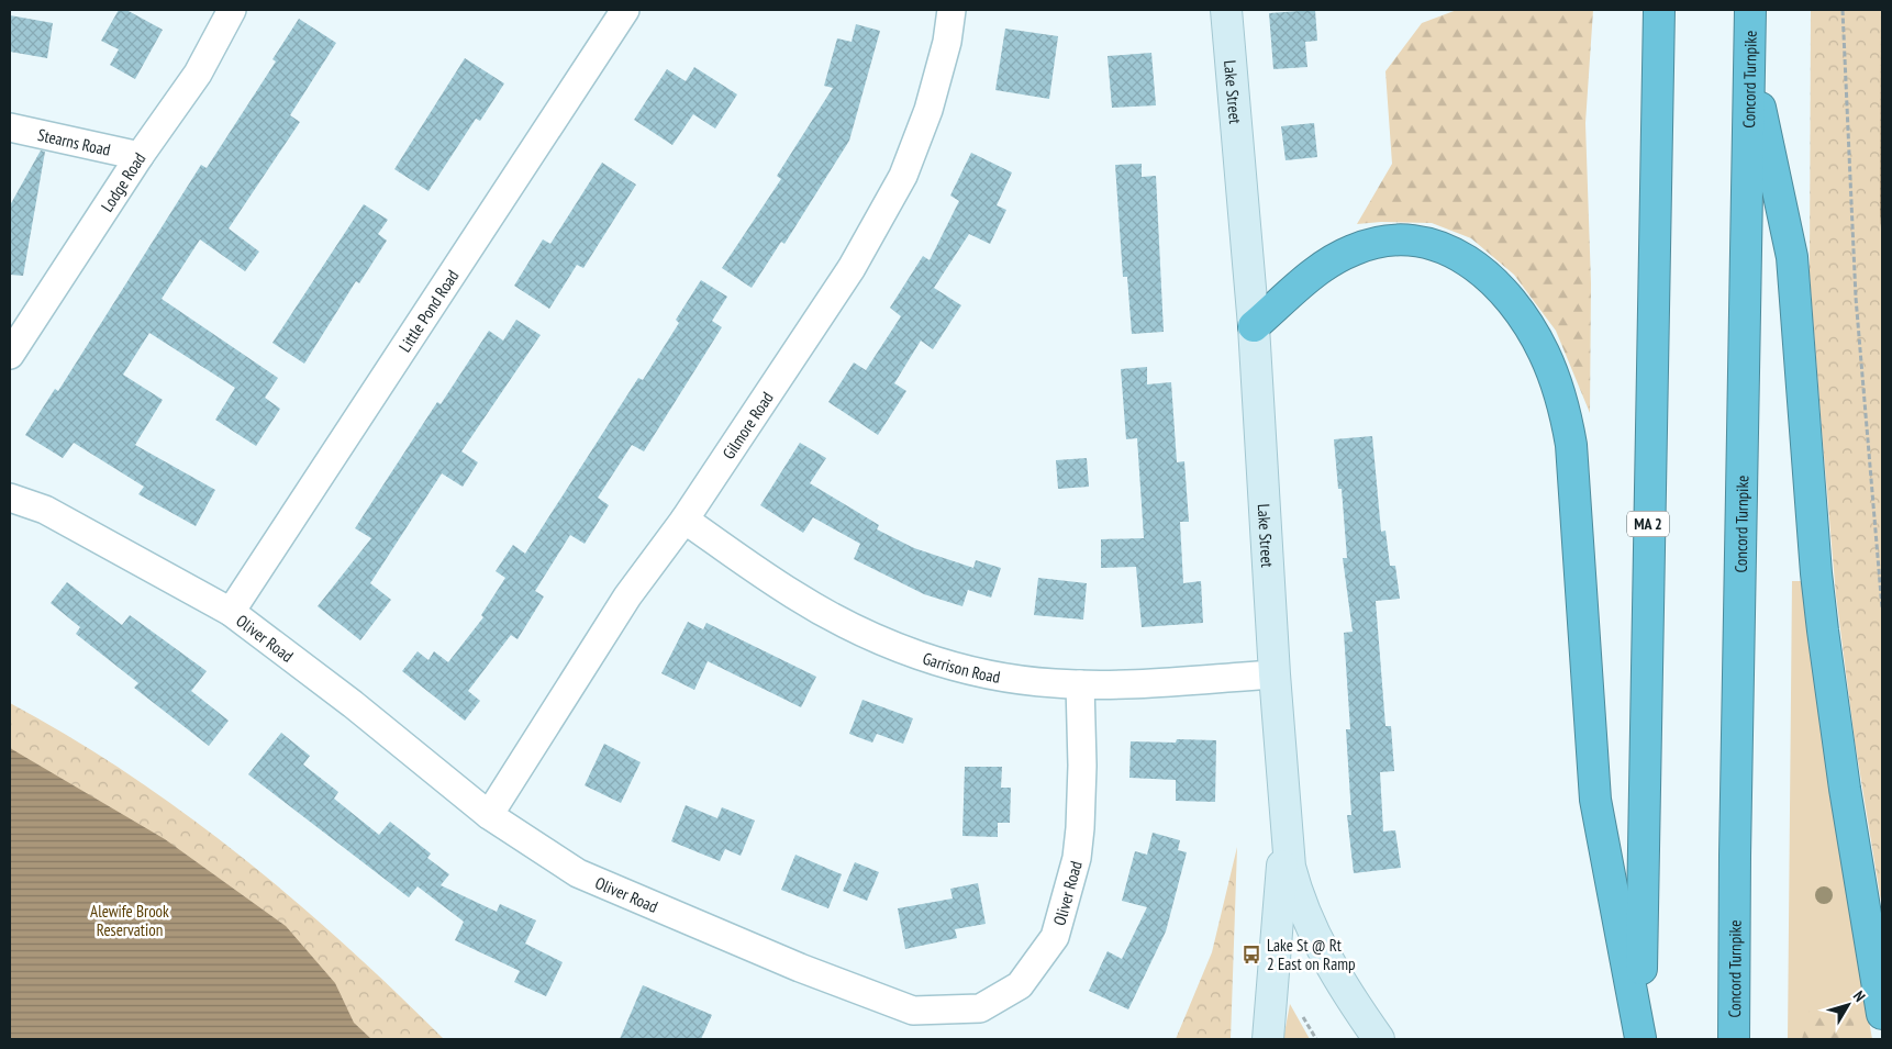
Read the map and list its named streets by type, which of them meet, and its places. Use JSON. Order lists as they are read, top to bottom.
{
  "streets": {
    "highway": ["Concord Turnpike", "MA 2"],
    "main road": ["Lake Street"],
    "street": [
      "Stearns Road",
      "Lodge Road",
      "Little Pond Road",
      "Gilmore Road",
      "Oliver Road",
      "Garrison Road"
    ]
  },
  "crossings": [
    ["Lake Street", "Garrison Road"],
    ["Stearns Road", "Lodge Road"],
    ["Little Pond Road", "Oliver Road"],
    ["Gilmore Road", "Oliver Road"],
    ["Gilmore Road", "Garrison Road"],
    ["Oliver Road", "Garrison Road"]
  ],
  "parks": ["Alewife Brook Reservation"],
  "places": {
    "bus stop": ["Lake St @ Rt 2 East on Ramp"]
  },
  "north": "top right"
}
